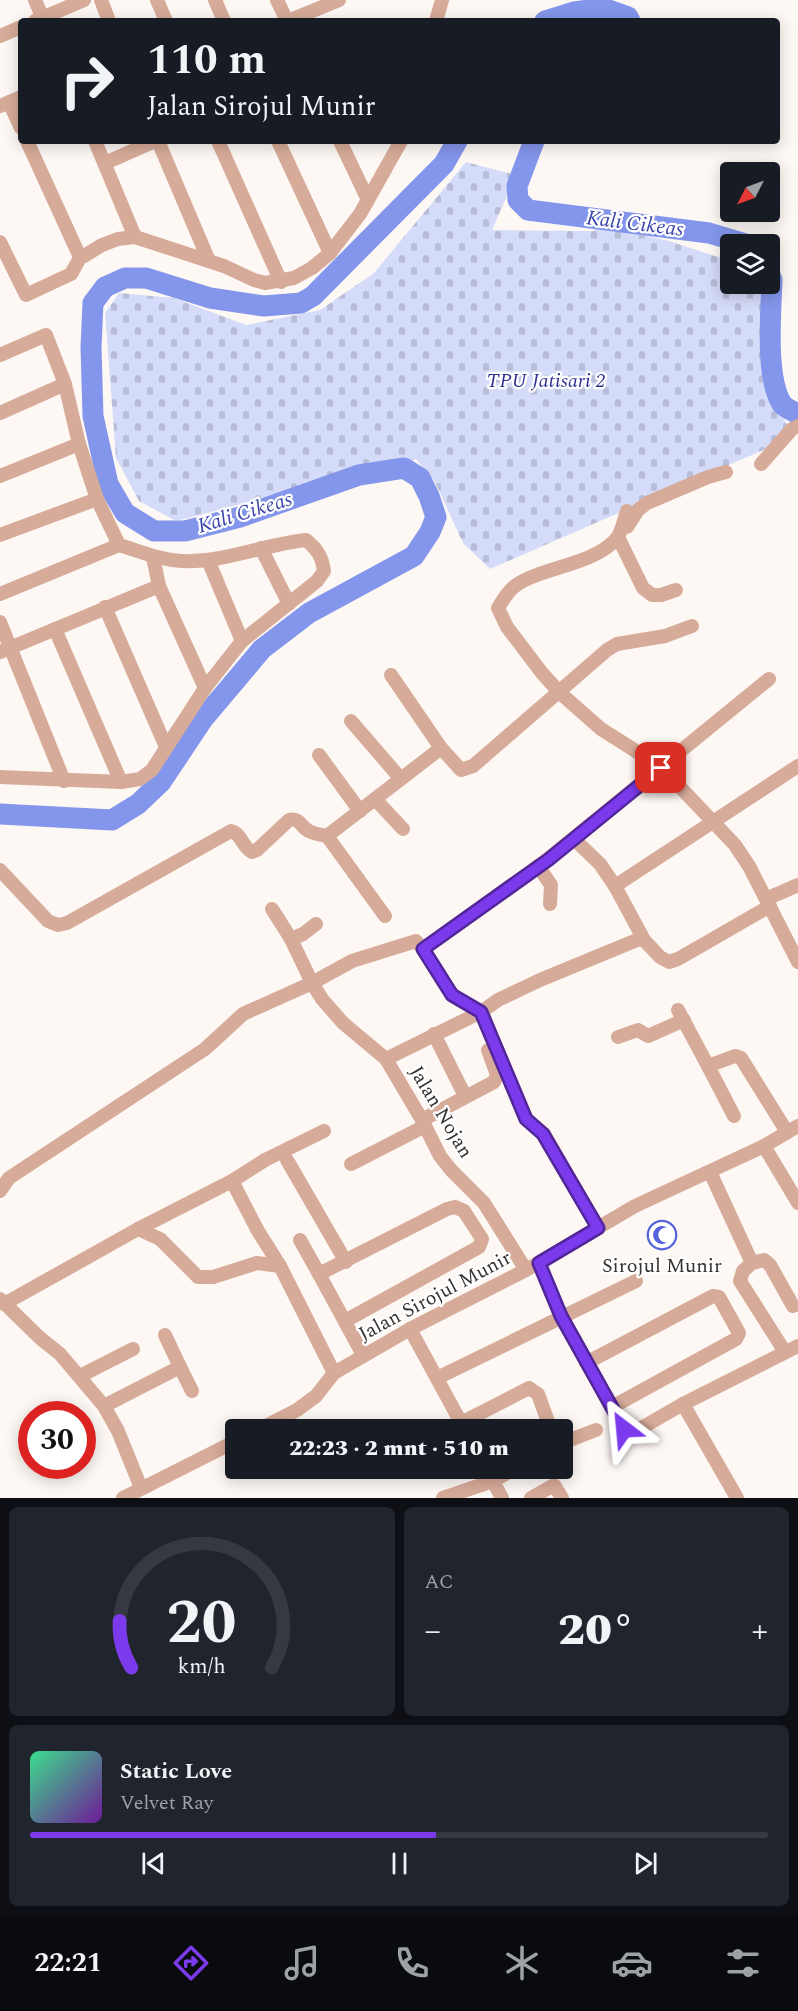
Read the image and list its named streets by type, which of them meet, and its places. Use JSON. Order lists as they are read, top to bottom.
{
  "streets": {
    "street": ["Jalan Nojan", "Jalan Sirojul Munir"]
  },
  "crossings": [
    ["Jalan Nojan", "Jalan Sirojul Munir"]
  ],
  "water": ["Kali Cikeas"],
  "parks": ["TPU Jatisari 2"],
  "places": {
    "mosque": ["Sirojul Munir"]
  },
  "north": "bottom left",
  "page": {
    "turn": ["110 m", "Jalan Sirojul Munir"],
    "limit": "30",
    "trip": "22:23 · 2 mnt · 510 m",
    "tile": "AC",
    "heat": ["−", "20°", "+"],
    "song": ["Static Love", "Velvet Ray"],
    "tabs": "22:21",
    "gauge": ["20", "km/h"]
  }
}
